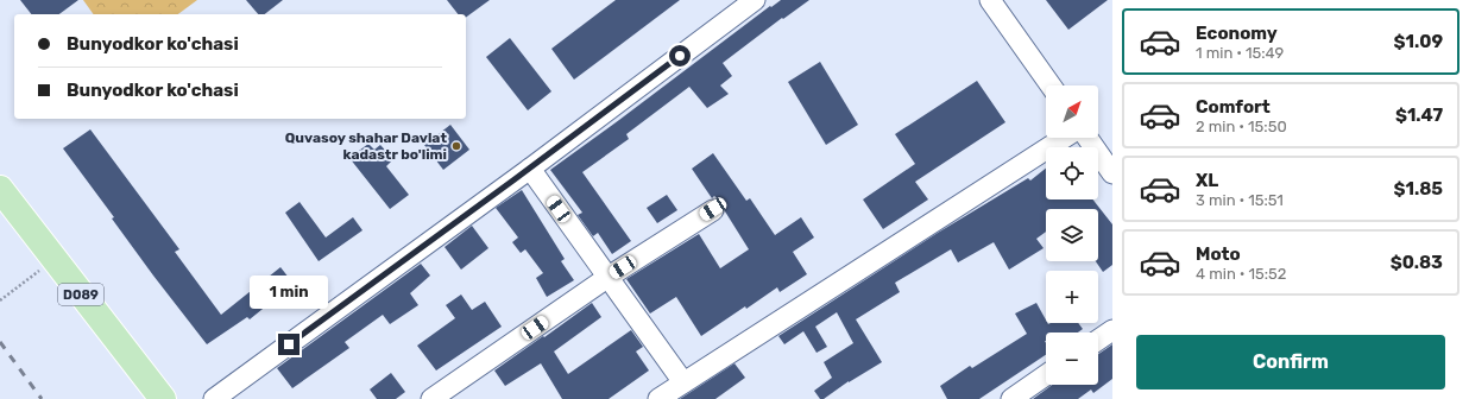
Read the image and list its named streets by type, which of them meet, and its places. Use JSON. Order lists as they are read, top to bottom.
{
  "streets": {
    "main road": ["D089"]
  },
  "places": ["Quvasoy shahar Davlat kadastr bo'limi"],
  "north": "top right",
  "page": {
    "list": [
      {
        "name": "Economy",
        "note": "1 min · 15:49",
        "value": "$1.09"
      },
      {
        "name": "Comfort",
        "note": "2 min · 15:50",
        "value": "$1.47"
      },
      {
        "name": "XL",
        "note": "3 min · 15:51",
        "value": "$1.85"
      },
      {
        "name": "Moto",
        "note": "4 min · 15:52",
        "value": "$0.83"
      }
    ],
    "banner": ["Bunyodkor ko'chasi", "Bunyodkor ko'chasi"],
    "map_buttons": ["+", "−"],
    "bubble": "1 min",
    "buttons": "Confirm"
  }
}
